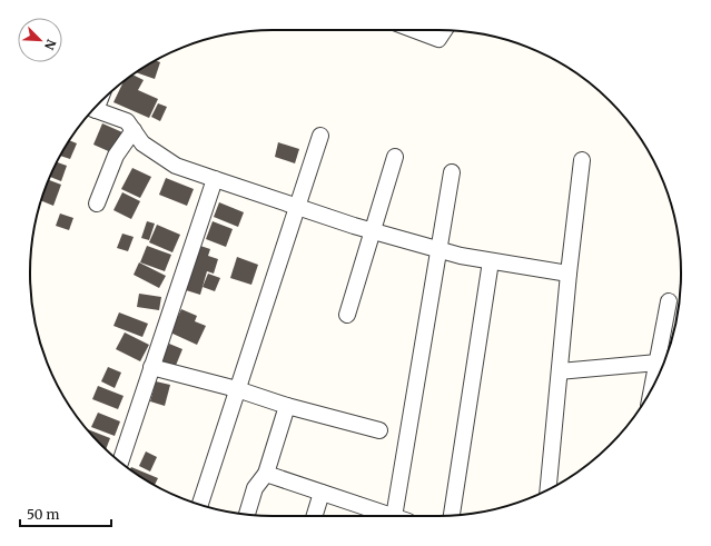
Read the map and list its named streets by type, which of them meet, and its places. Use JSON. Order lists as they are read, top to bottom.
{
  "scale_bar": "50 m",
  "north": "bottom right"
}
